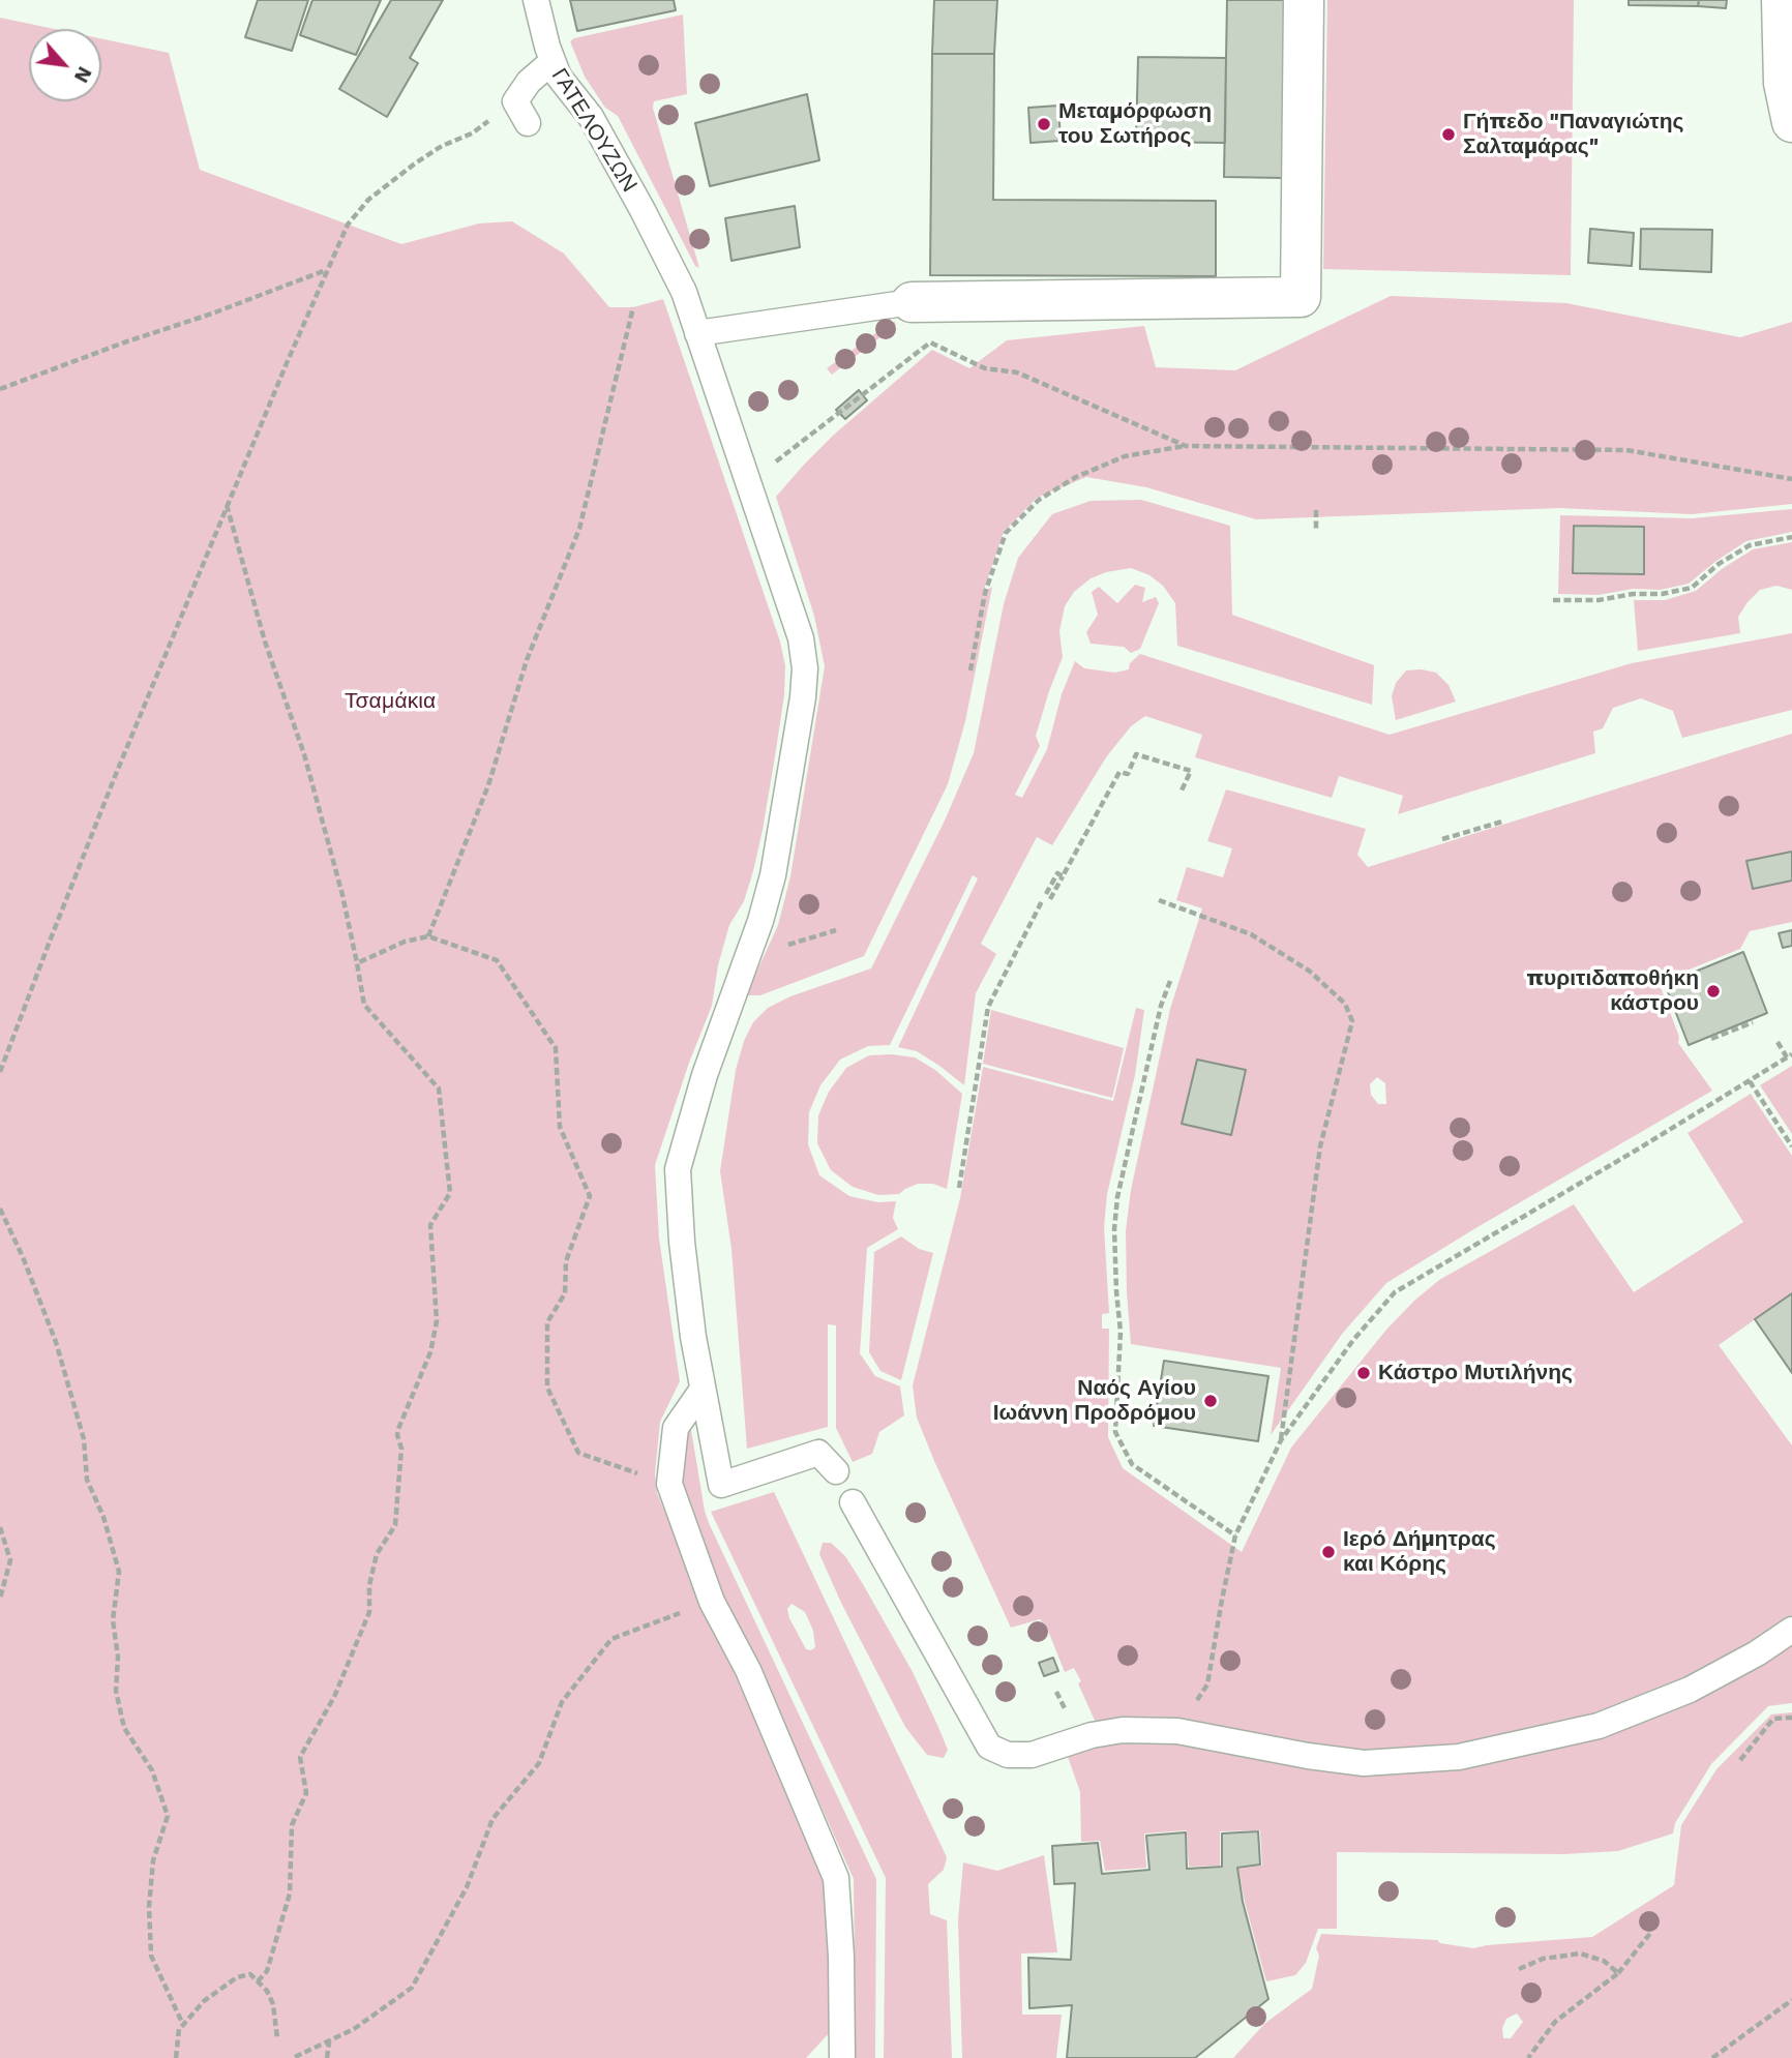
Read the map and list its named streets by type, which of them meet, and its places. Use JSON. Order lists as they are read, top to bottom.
{
  "streets": {
    "lane": ["ΓΑΤΕΛΟΥΖΩΝ"]
  },
  "parks": ["Τσαμάκια"],
  "places": [
    "Μεταμόρφωση του Σωτήρος",
    "Γήπεδο \"Παναγιώτης Σαλταμάρας\"",
    "πυριτιδαποθήκη κάστρου",
    "Κάστρο Μυτιλήνης",
    "Ναός Αγίου Ιωάννη Προδρόμου",
    "Ιερό Δήμητρας και Κόρης"
  ],
  "north": "bottom right"
}
